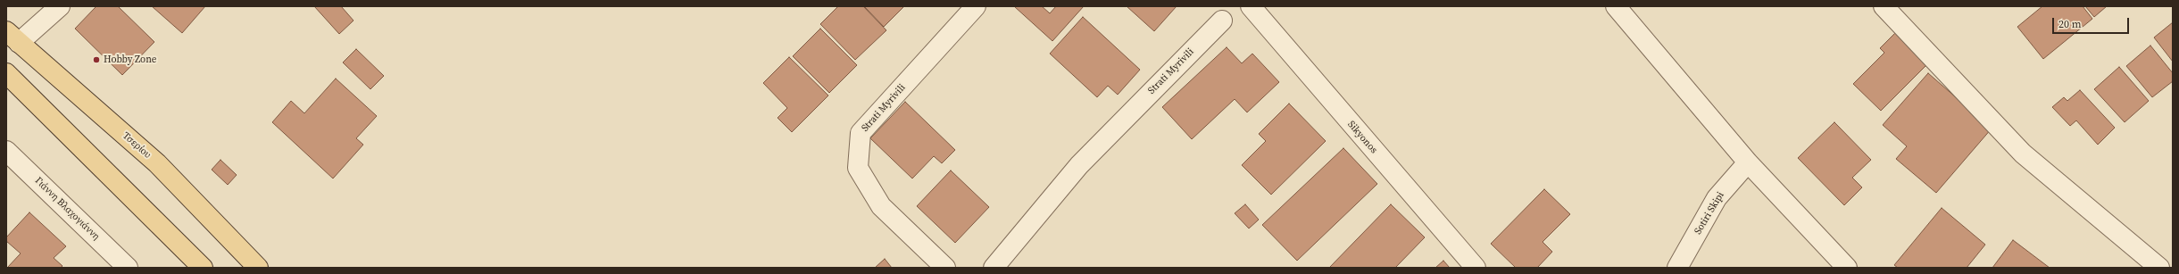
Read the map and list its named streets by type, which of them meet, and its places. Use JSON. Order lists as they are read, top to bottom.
{
  "streets": {
    "main road": ["Τσερίου"],
    "street": [
      "Strati Myrivili",
      "Sikyonos",
      "Γιάννη Βλαχογιάννη",
      "Sotiri Skipi"
    ]
  },
  "places": ["Hobby Zone"],
  "scale_bar": "20 m"
}
